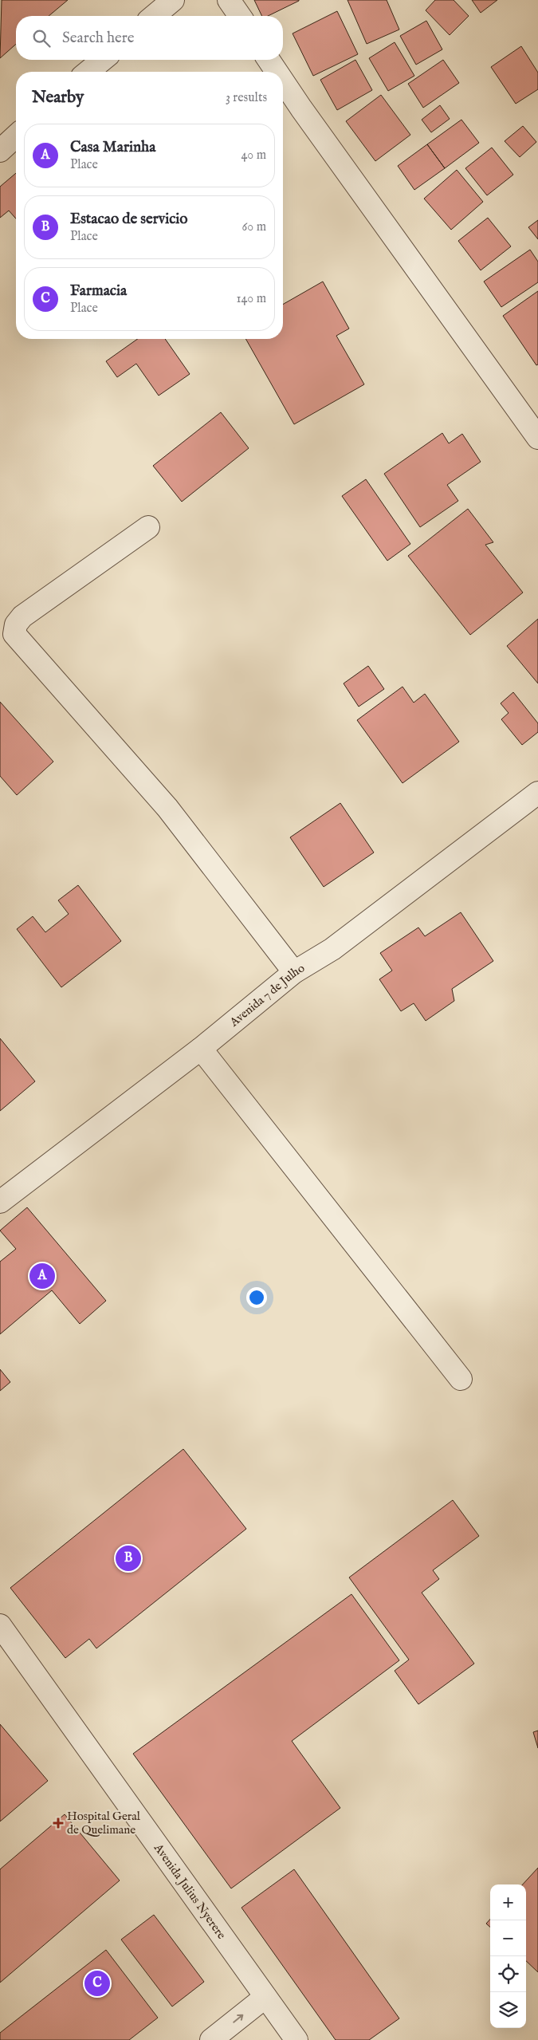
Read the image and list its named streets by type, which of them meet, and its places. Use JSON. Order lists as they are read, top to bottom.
{
  "streets": {
    "street": ["Avenida 7 de Julho", "Avenida Julius Nyerere"]
  },
  "places": {
    "health": ["Hospital Geral de Quelimane"]
  },
  "page": {
    "search": "Search here",
    "heading": ["Nearby", "3 results"],
    "list": [
      {
        "mark": "A",
        "name": "Casa Marinha",
        "note": "Place",
        "value": "40 m"
      },
      {
        "mark": "B",
        "name": "Estacao de servicio",
        "note": "Place",
        "value": "60 m"
      },
      {
        "mark": "C",
        "name": "Farmacia",
        "note": "Place",
        "value": "140 m"
      }
    ],
    "pins": ["A", "B", "C"],
    "map_buttons": ["+", "−"]
  }
}
